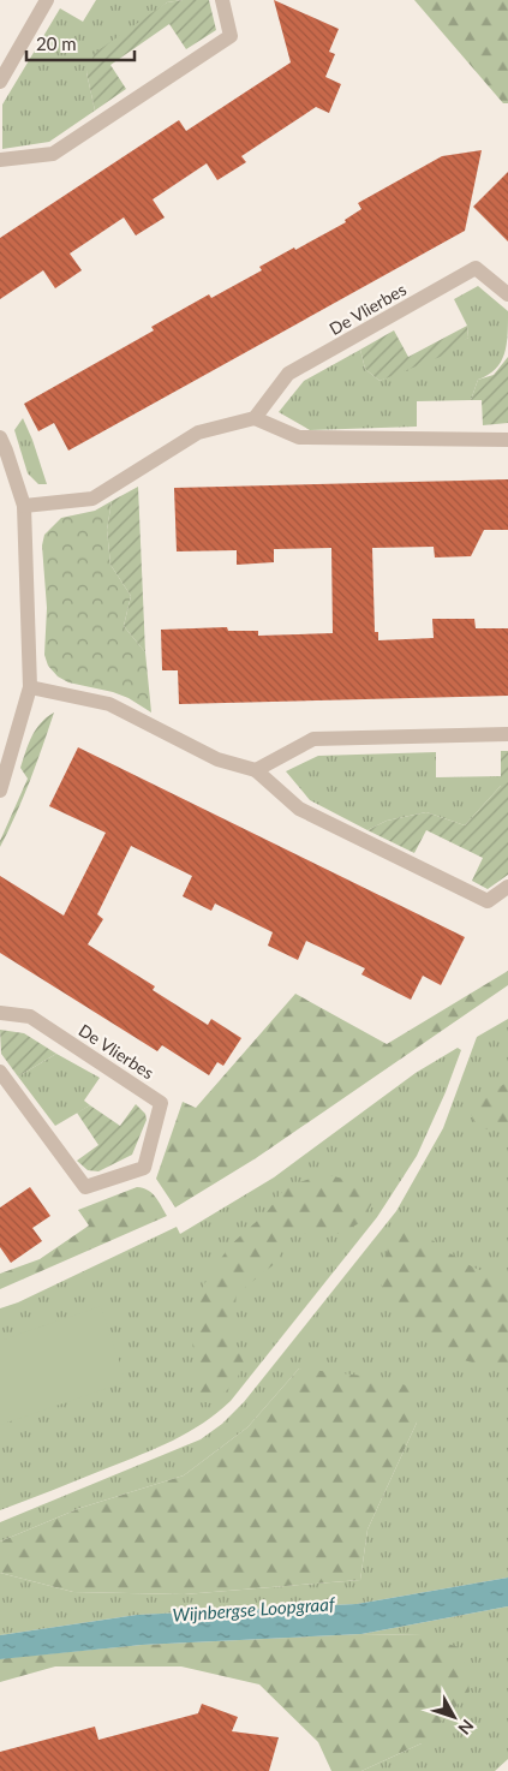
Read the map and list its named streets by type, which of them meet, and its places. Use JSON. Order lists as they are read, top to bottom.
{
  "streets": {
    "street": ["De Vlierbes"]
  },
  "water": ["Wijnbergse Loopgraaf"],
  "scale_bar": "20 m",
  "north": "bottom right"
}
